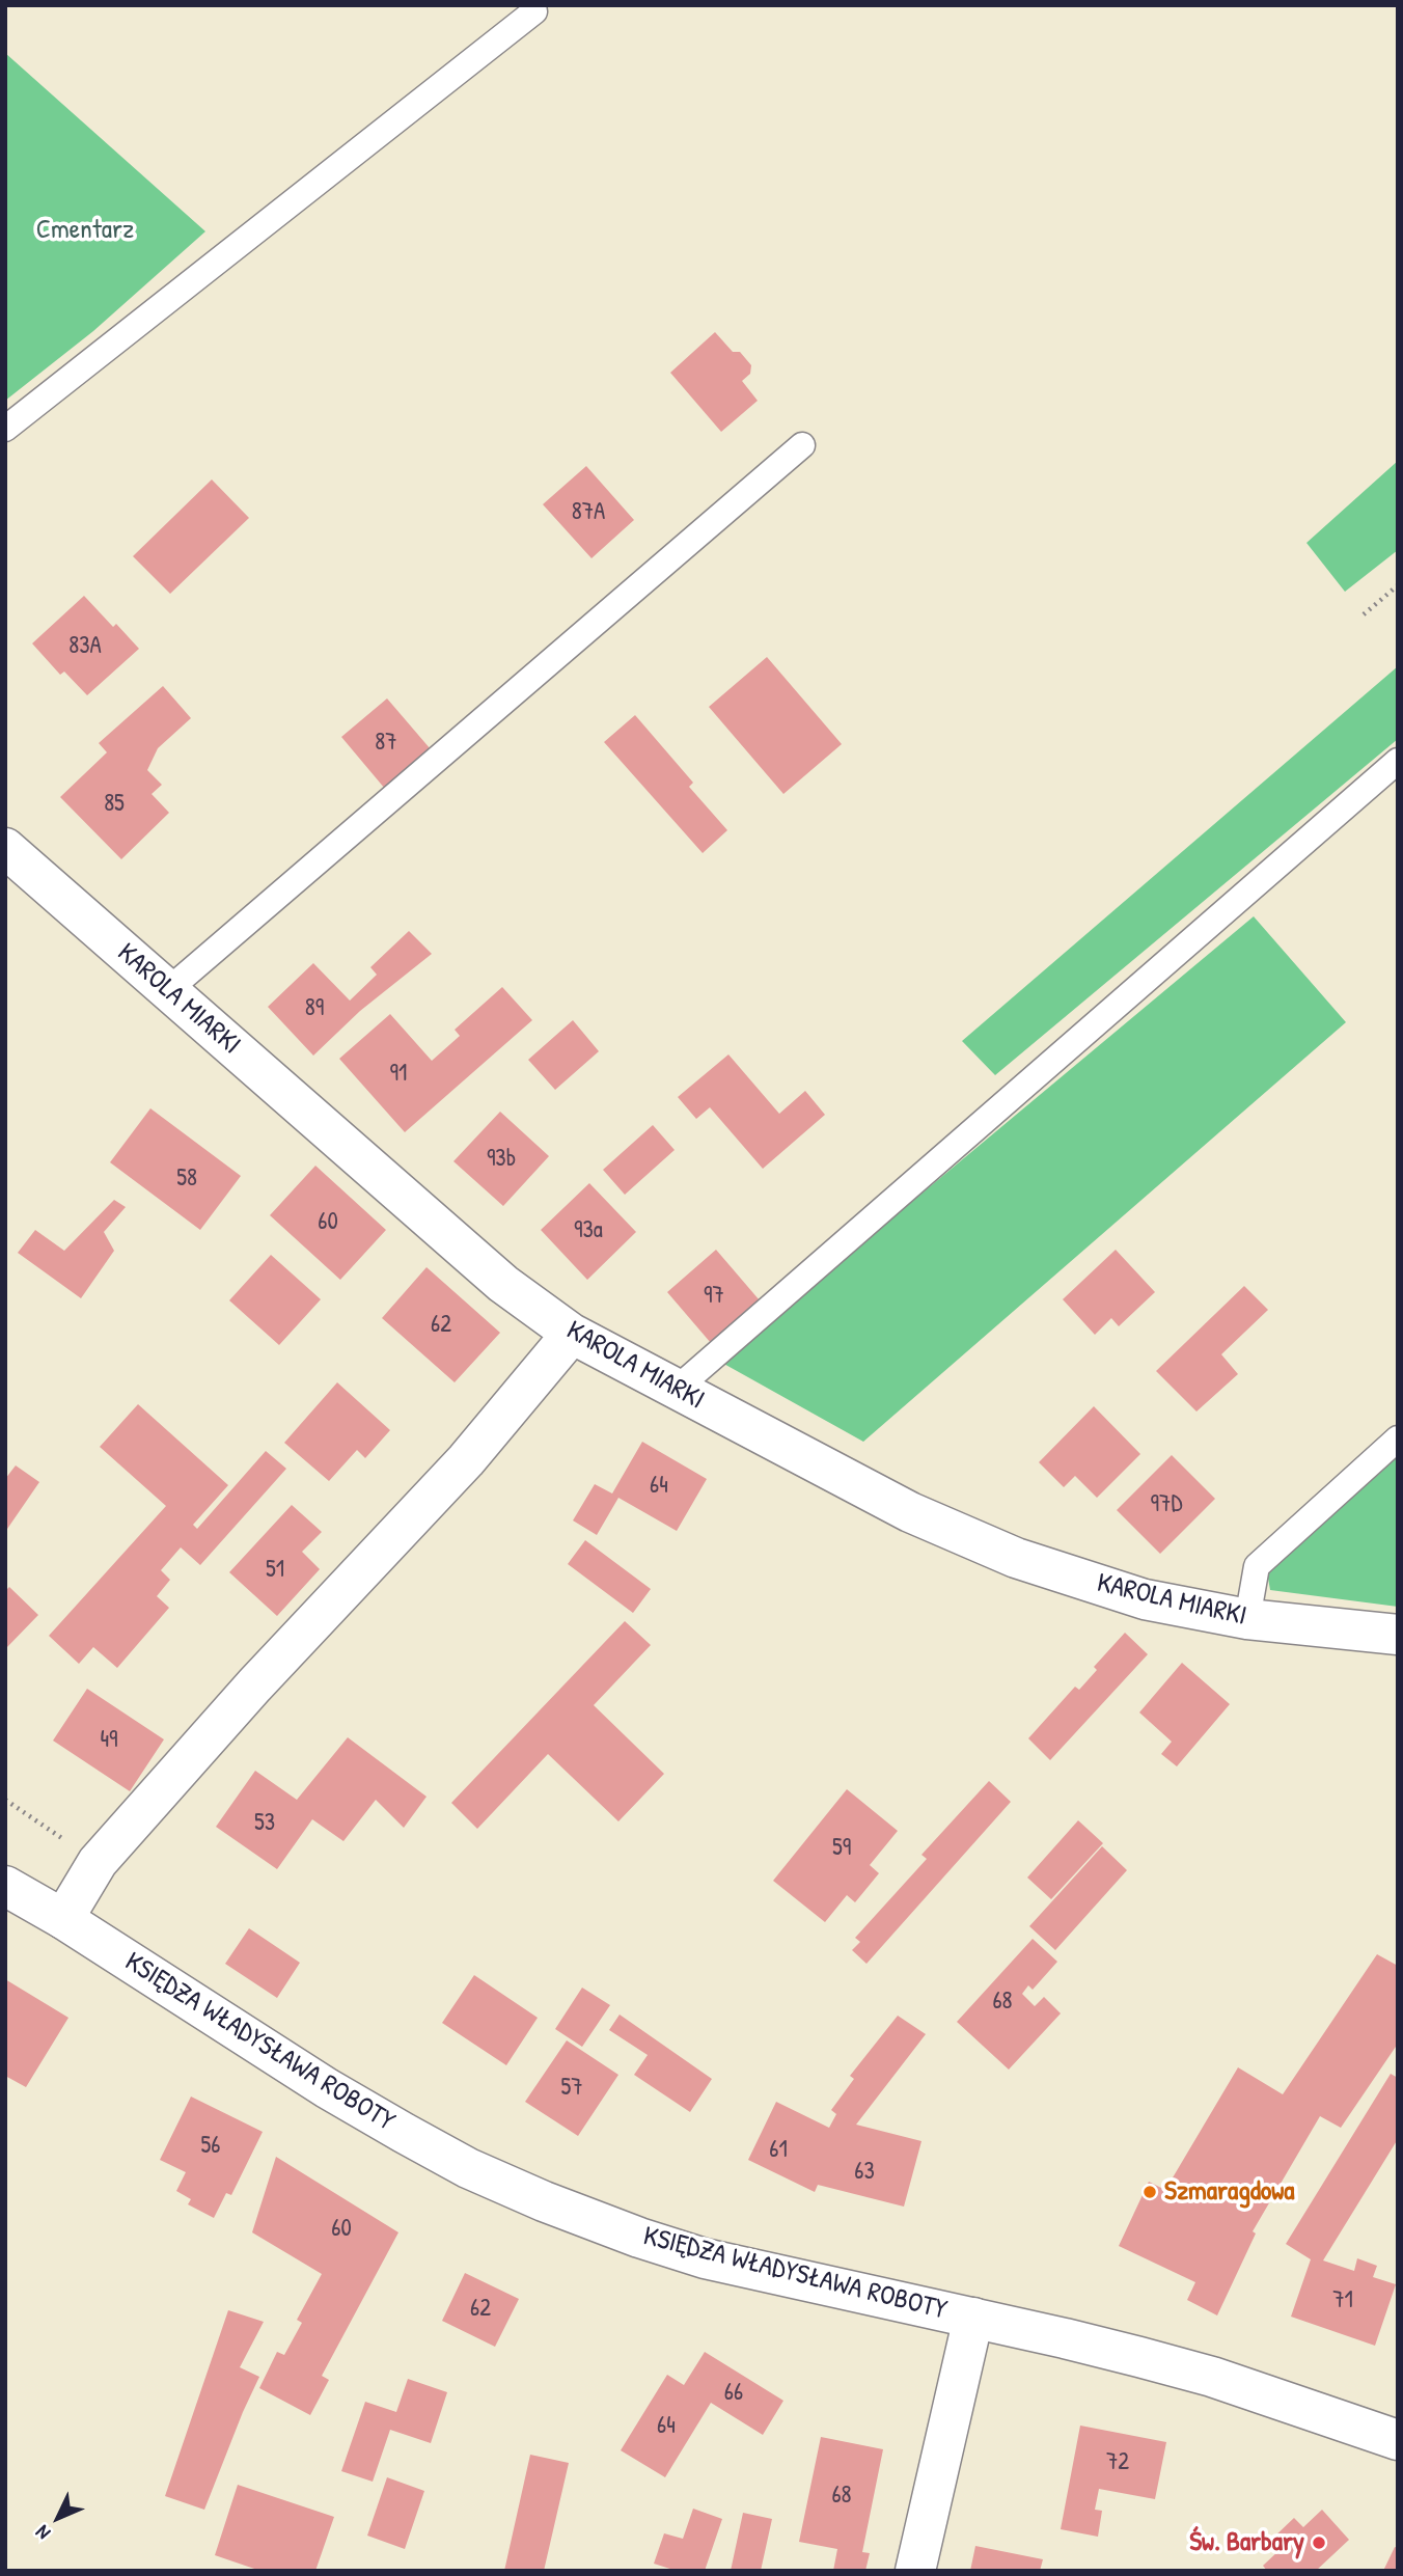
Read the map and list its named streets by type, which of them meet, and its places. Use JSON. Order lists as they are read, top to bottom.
{
  "streets": {
    "street": ["KAROLA MIARKI", "KSIĘDZA WŁADYSŁAWA ROBOTY"]
  },
  "parks": ["Cmentarz"],
  "places": ["Szmaragdowa", "Św. Barbary"],
  "house_numbers": [
    "87A",
    "83A",
    "87",
    "85",
    "89",
    "91",
    "93b",
    "58",
    "60",
    "93a",
    "97",
    "62",
    "64",
    "97D",
    "51",
    "49",
    "53",
    "59",
    "68",
    "57",
    "56",
    "61",
    "63",
    "60",
    "71",
    "62",
    "66",
    "64",
    "72",
    "68"
  ],
  "north": "bottom left"
}
